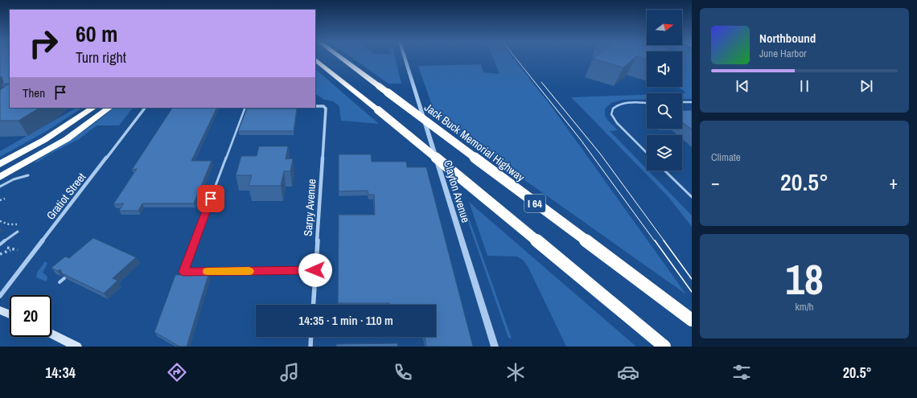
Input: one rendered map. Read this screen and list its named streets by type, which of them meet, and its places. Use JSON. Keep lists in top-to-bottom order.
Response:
{
  "streets": {
    "highway": ["Jack Buck Memorial Highway", "I 64"],
    "street": ["Clayton Avenue", "Gratiot Street", "Sarpy Avenue"]
  },
  "north": "right",
  "page": {
    "turn": ["60 m", "Turn right"],
    "song": ["Northbound", "June Harbor"],
    "then": "Then",
    "tile": [
      "Climate",
      ["18", "km/h"]
    ],
    "heat": ["−", "20.5°", "+"],
    "limit": "20",
    "trip": "14:35 · 1 min · 110 m",
    "tabs": ["14:34", "20.5°"]
  }
}
